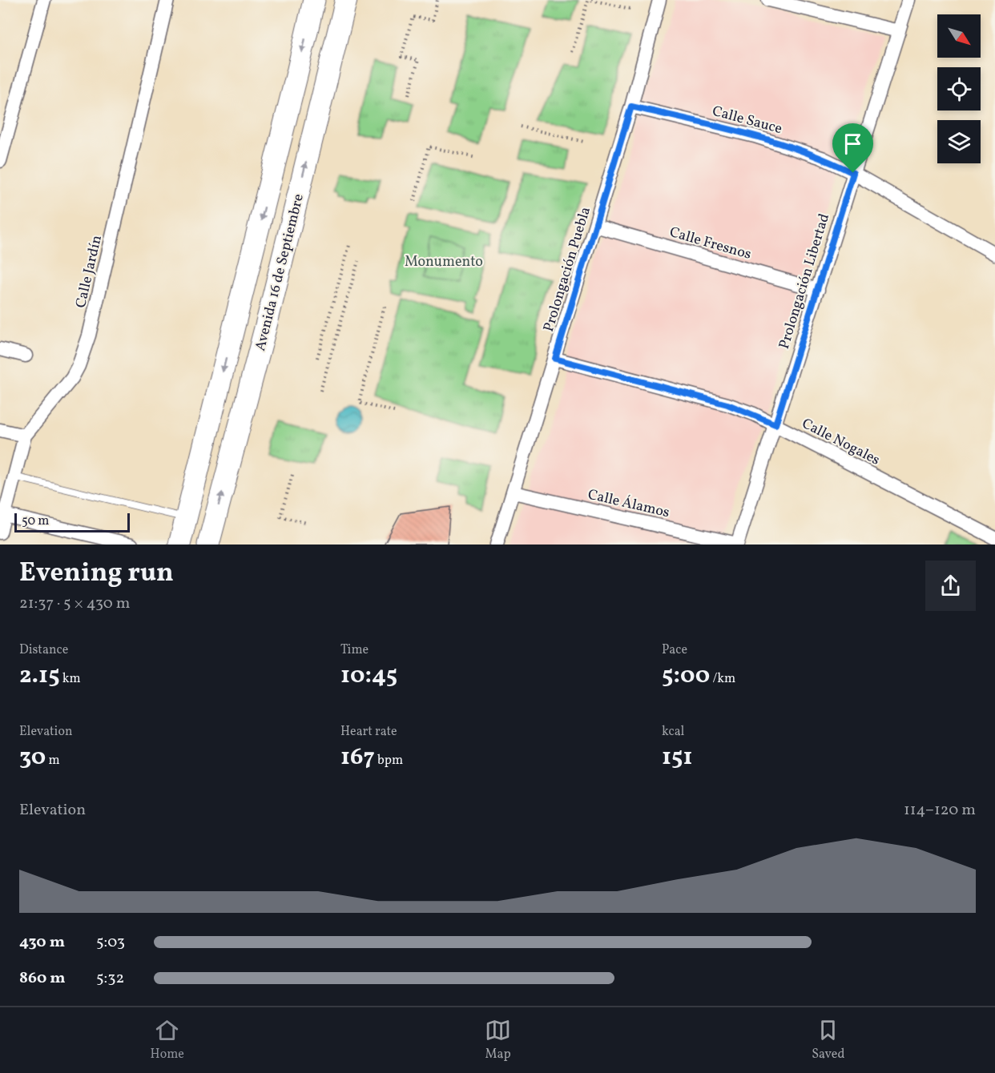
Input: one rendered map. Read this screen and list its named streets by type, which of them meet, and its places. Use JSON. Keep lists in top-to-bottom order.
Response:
{
  "streets": {
    "main road": ["Avenida 16 de Septiembre"],
    "street": [
      "Calle Sauce",
      "Calle Fresnos",
      "Prolongación Puebla",
      "Calle Jardín",
      "Prolongación Libertad",
      "Calle Nogales",
      "Calle Álamos"
    ]
  },
  "crossings": [
    ["Calle Sauce", "Prolongación Puebla"],
    ["Calle Sauce", "Prolongación Libertad"],
    ["Calle Fresnos", "Prolongación Puebla"],
    ["Calle Fresnos", "Prolongación Libertad"],
    ["Prolongación Puebla", "Calle Nogales"],
    ["Prolongación Puebla", "Calle Álamos"],
    ["Prolongación Libertad", "Calle Nogales"],
    ["Prolongación Libertad", "Calle Álamos"]
  ],
  "parks": ["Monumento"],
  "scale_bar": "50 m",
  "north": "bottom right",
  "page": {
    "scale": "50 m",
    "heading": ["Evening run", "21:37 · 5 × 430 m"],
    "stats": [
      ["Distance", "2.15 km"],
      ["Time", "10:45"],
      ["Pace", "5:00 /km"],
      ["Elevation", "30 m"],
      ["Heart rate", "167 bpm"],
      ["kcal", "151"]
    ],
    "chart": ["Elevation", "114–120 m"],
    "list": [
      {
        "name": "430 m",
        "note": "5:03"
      },
      {
        "name": "860 m",
        "note": "5:32"
      }
    ],
    "tabs": ["Home", "Map", "Saved"]
  }
}
